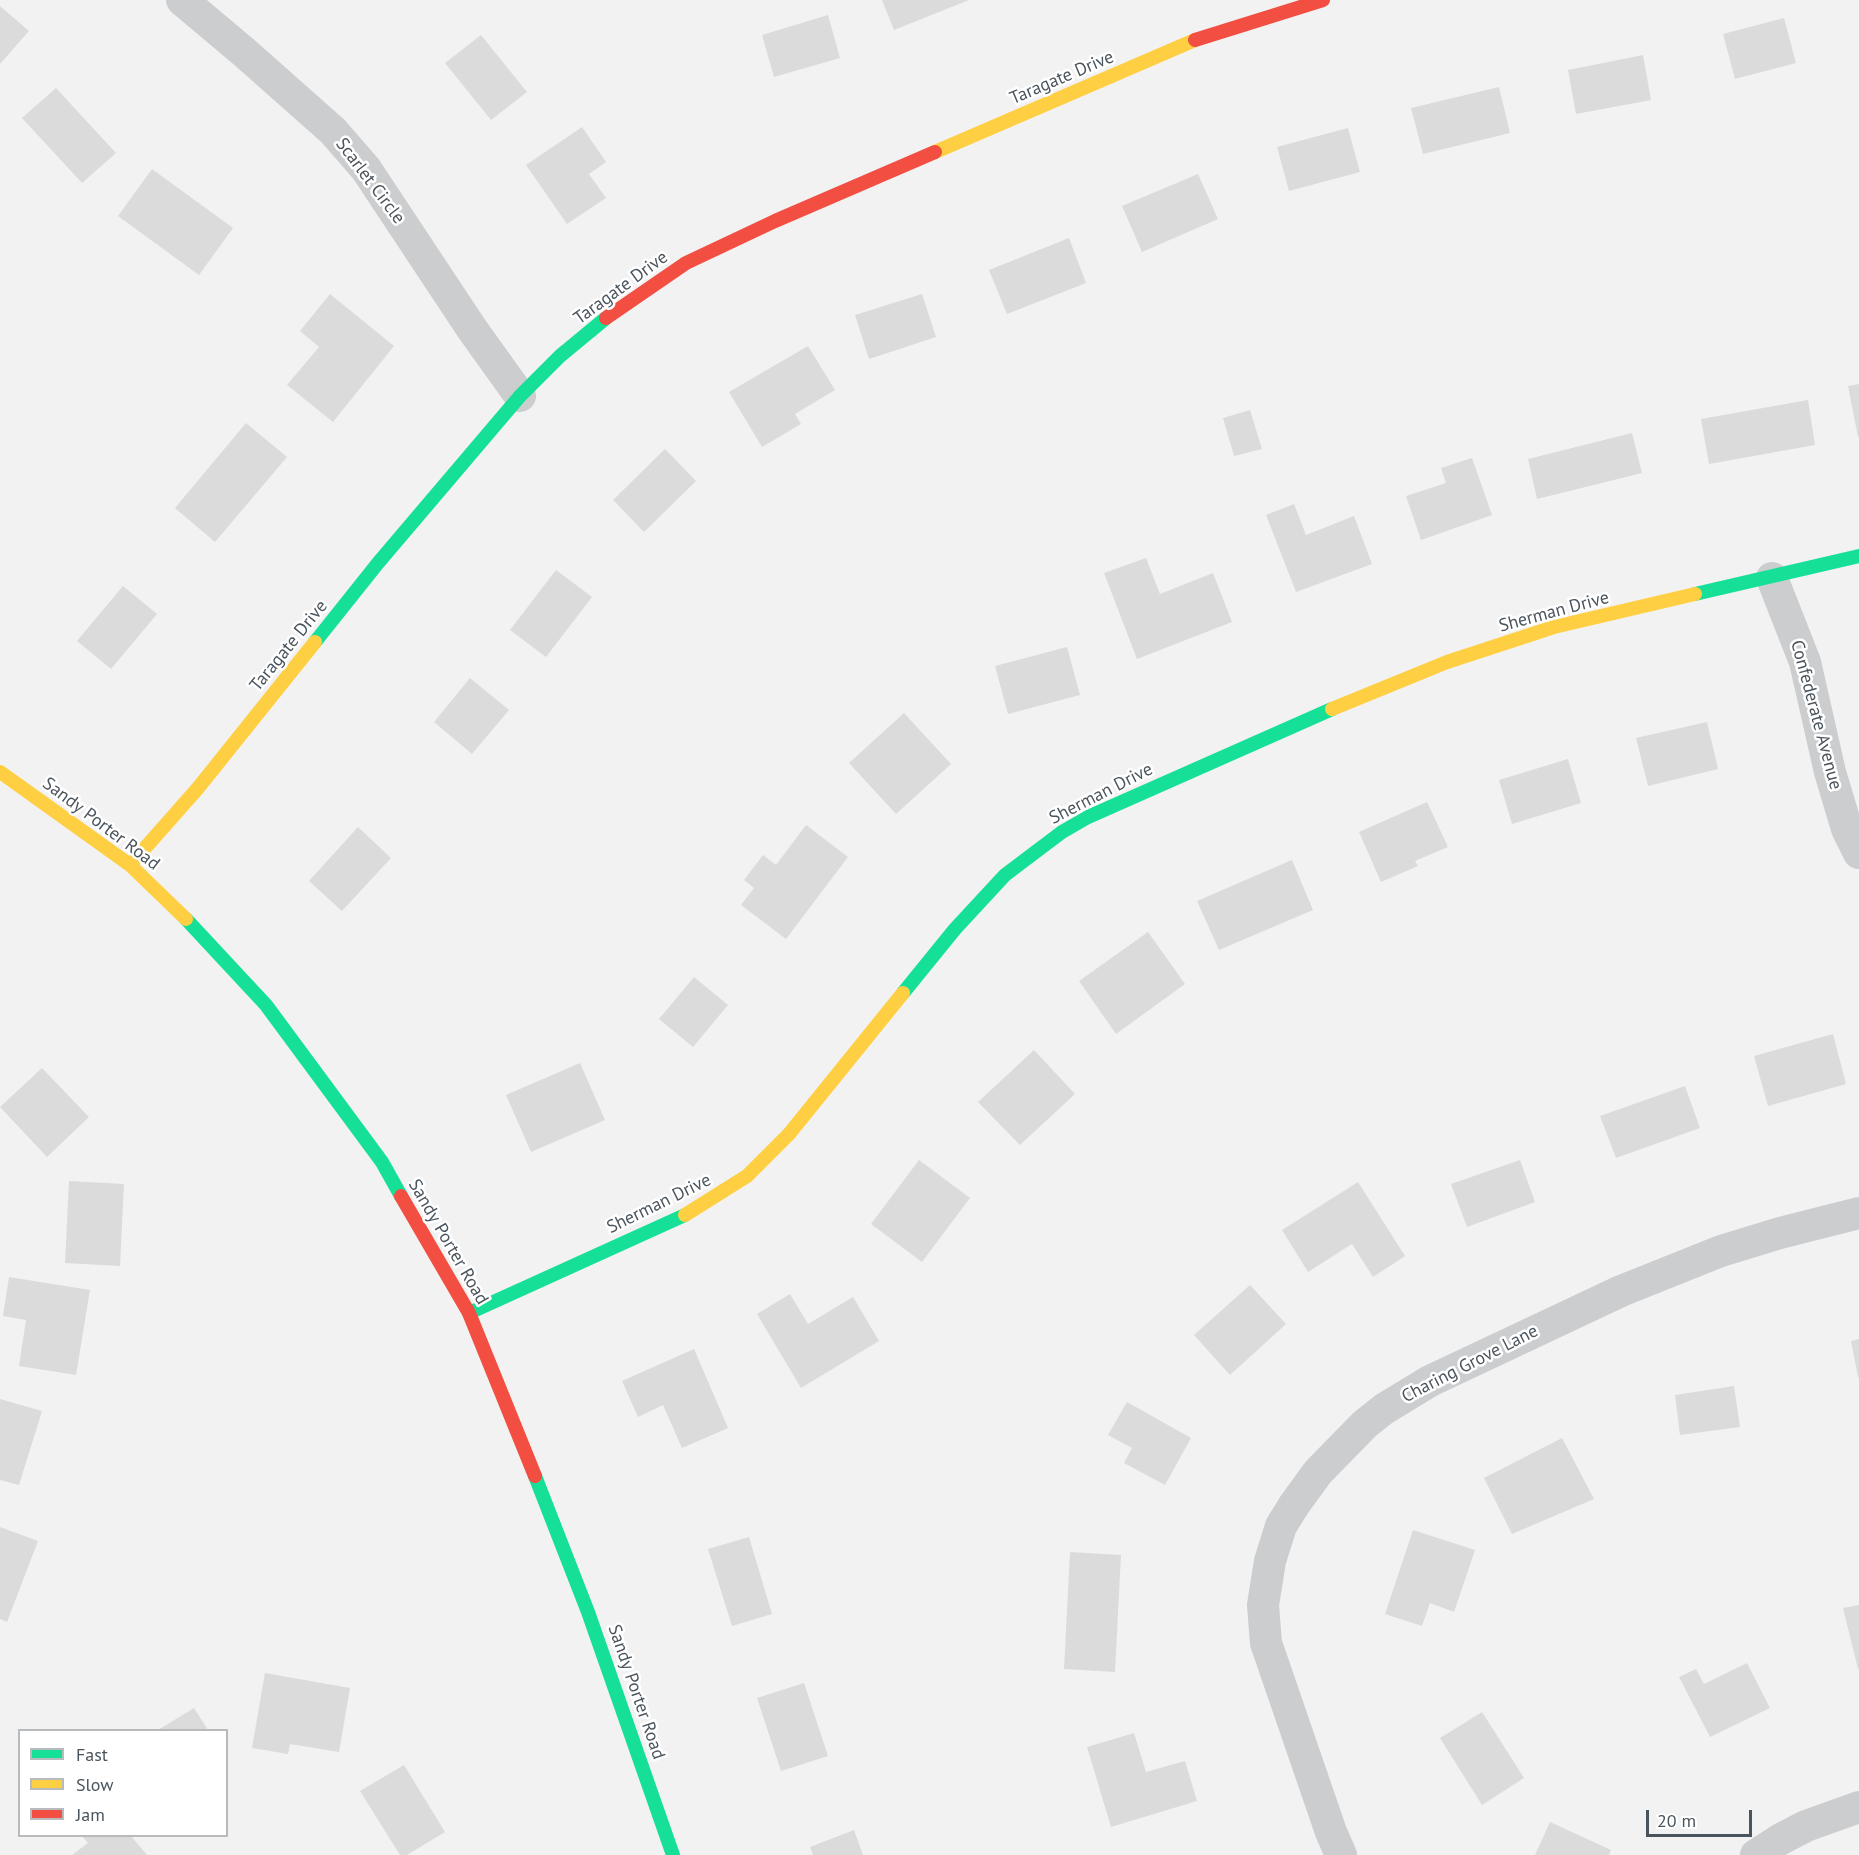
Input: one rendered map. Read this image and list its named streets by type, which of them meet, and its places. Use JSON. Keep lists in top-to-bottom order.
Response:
{
  "streets": {
    "street": [
      "Taragate Drive",
      "Scarlet Circle",
      "Sherman Drive",
      "Confederate Avenue",
      "Sandy Porter Road",
      "Charing Grove Lane"
    ]
  },
  "crossings": [
    ["Taragate Drive", "Scarlet Circle"],
    ["Taragate Drive", "Sandy Porter Road"],
    ["Sherman Drive", "Confederate Avenue"],
    ["Sherman Drive", "Sandy Porter Road"]
  ],
  "legend": ["Fast", "Slow", "Jam"],
  "scale_bar": "20 m"
}
